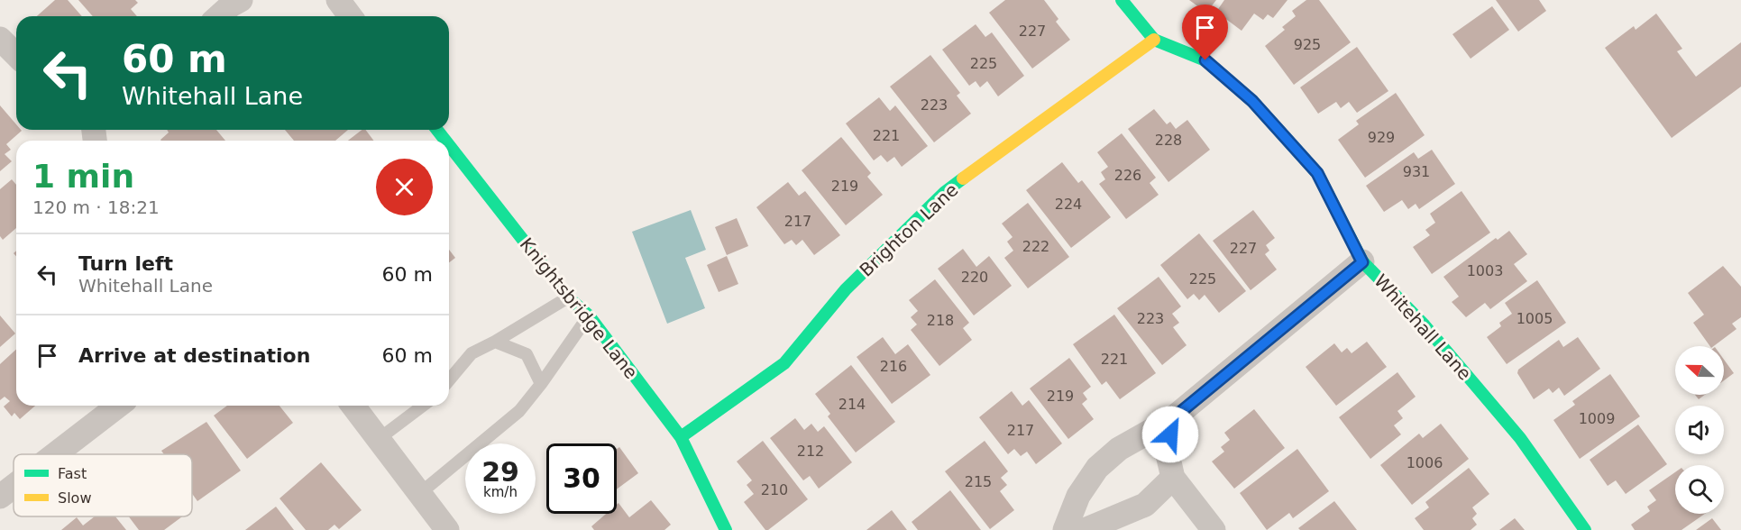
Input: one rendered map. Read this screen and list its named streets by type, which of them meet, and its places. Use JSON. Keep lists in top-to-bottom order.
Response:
{
  "streets": {
    "street": ["Brighton Lane", "Knightsbridge Lane", "Whitehall Lane"]
  },
  "crossings": [
    ["Brighton Lane", "Knightsbridge Lane"],
    ["Brighton Lane", "Whitehall Lane"]
  ],
  "house_numbers": [
    "227",
    "925",
    "225",
    "223",
    "221",
    "929",
    "228",
    "931",
    "226",
    "219",
    "224",
    "217",
    "222",
    "227",
    "1003",
    "220",
    "225",
    "223",
    "1005",
    "218",
    "221",
    "216",
    "219",
    "214",
    "1009",
    "217",
    "212",
    "1006",
    "215",
    "210"
  ],
  "legend": ["Fast", "Slow"],
  "north": "left",
  "page": {
    "turn": ["60 m", "Whitehall Lane"],
    "heading": ["1 min", "120 m · 18:21"],
    "list": [
      {
        "name": "Turn left",
        "note": "Whitehall Lane",
        "value": "60 m"
      },
      {
        "name": "Arrive at destination",
        "value": "60 m"
      }
    ],
    "speed": "29 km/h",
    "limit": "30"
  }
}
